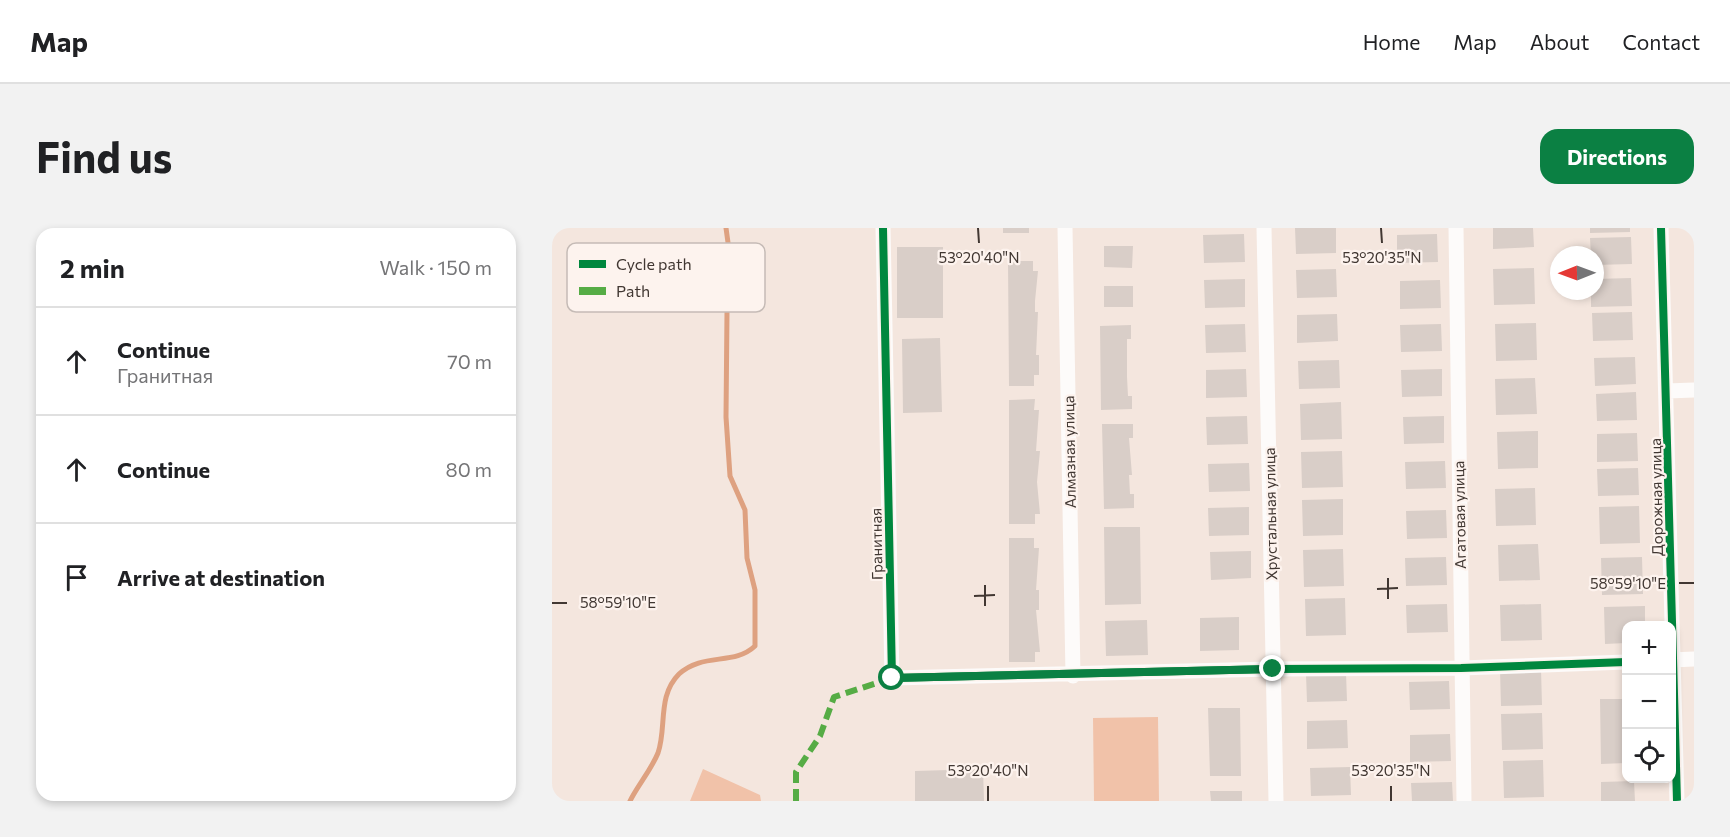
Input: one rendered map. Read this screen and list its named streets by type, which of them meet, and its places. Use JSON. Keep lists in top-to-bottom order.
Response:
{
  "streets": {
    "street": [
      "Алмазная улица",
      "Дорожная улица",
      "Хрустальная улица",
      "Агатовая улица",
      "Гранитная"
    ]
  },
  "crossings": [
    ["Алмазная улица", "Гранитная"]
  ],
  "legend": ["Cycle path", "Path"],
  "north": "left",
  "page": {
    "header": "Map",
    "nav": [
      "Home",
      "Map",
      "About",
      "Contact"
    ],
    "buttons": "Directions",
    "title": "Find us",
    "heading": ["2 min", "Walk · 150 m"],
    "list": [
      ["Continue", "Гранитная", "70 m"],
      ["Continue", "80 m"],
      "Arrive at destination"
    ],
    "map_buttons": ["+", "−"]
  },
  "coordinates": ["53°20'40\"N", "53°20'35\"N", "58°59'10\"E"]
}
